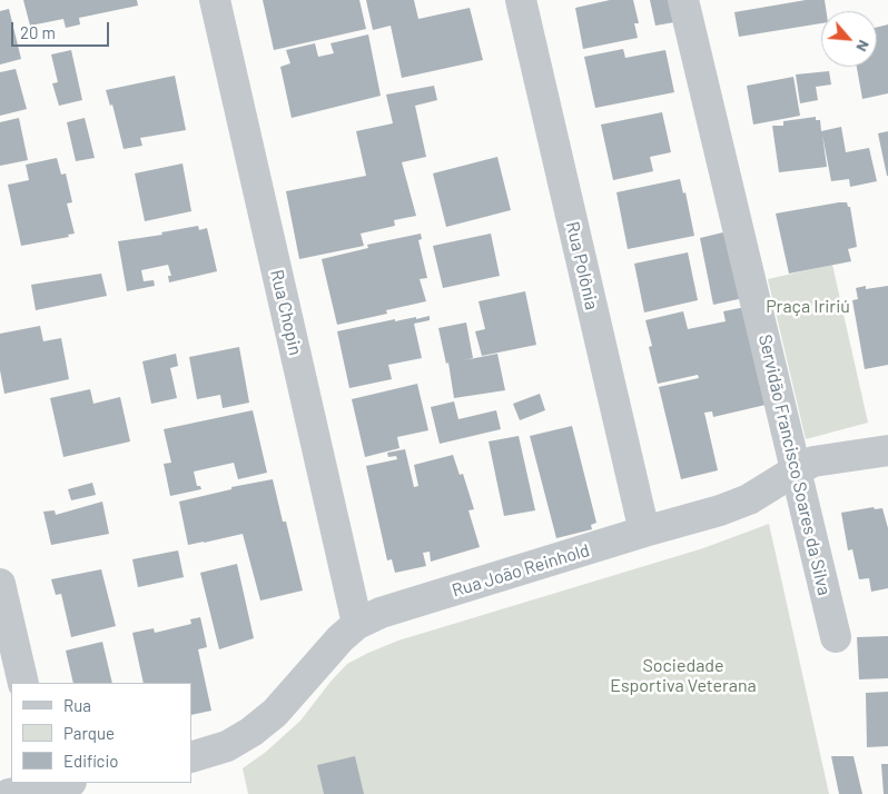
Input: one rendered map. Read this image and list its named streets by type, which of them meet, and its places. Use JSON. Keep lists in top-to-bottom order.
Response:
{
  "streets": {
    "street": [
      "Rua Polônia",
      "Rua Chopin",
      "Servidão Francisco Soares da Silva",
      "Rua João Reinhold"
    ]
  },
  "crossings": [
    ["Rua Polônia", "Rua João Reinhold"],
    ["Rua Chopin", "Rua João Reinhold"],
    ["Servidão Francisco Soares da Silva", "Rua João Reinhold"]
  ],
  "parks": ["Praça Iririú", "Sociedade Esportiva Veterana"],
  "legend": ["Rua", "Parque", "Edifício"],
  "scale_bar": "20 m",
  "north": "bottom right"
}
